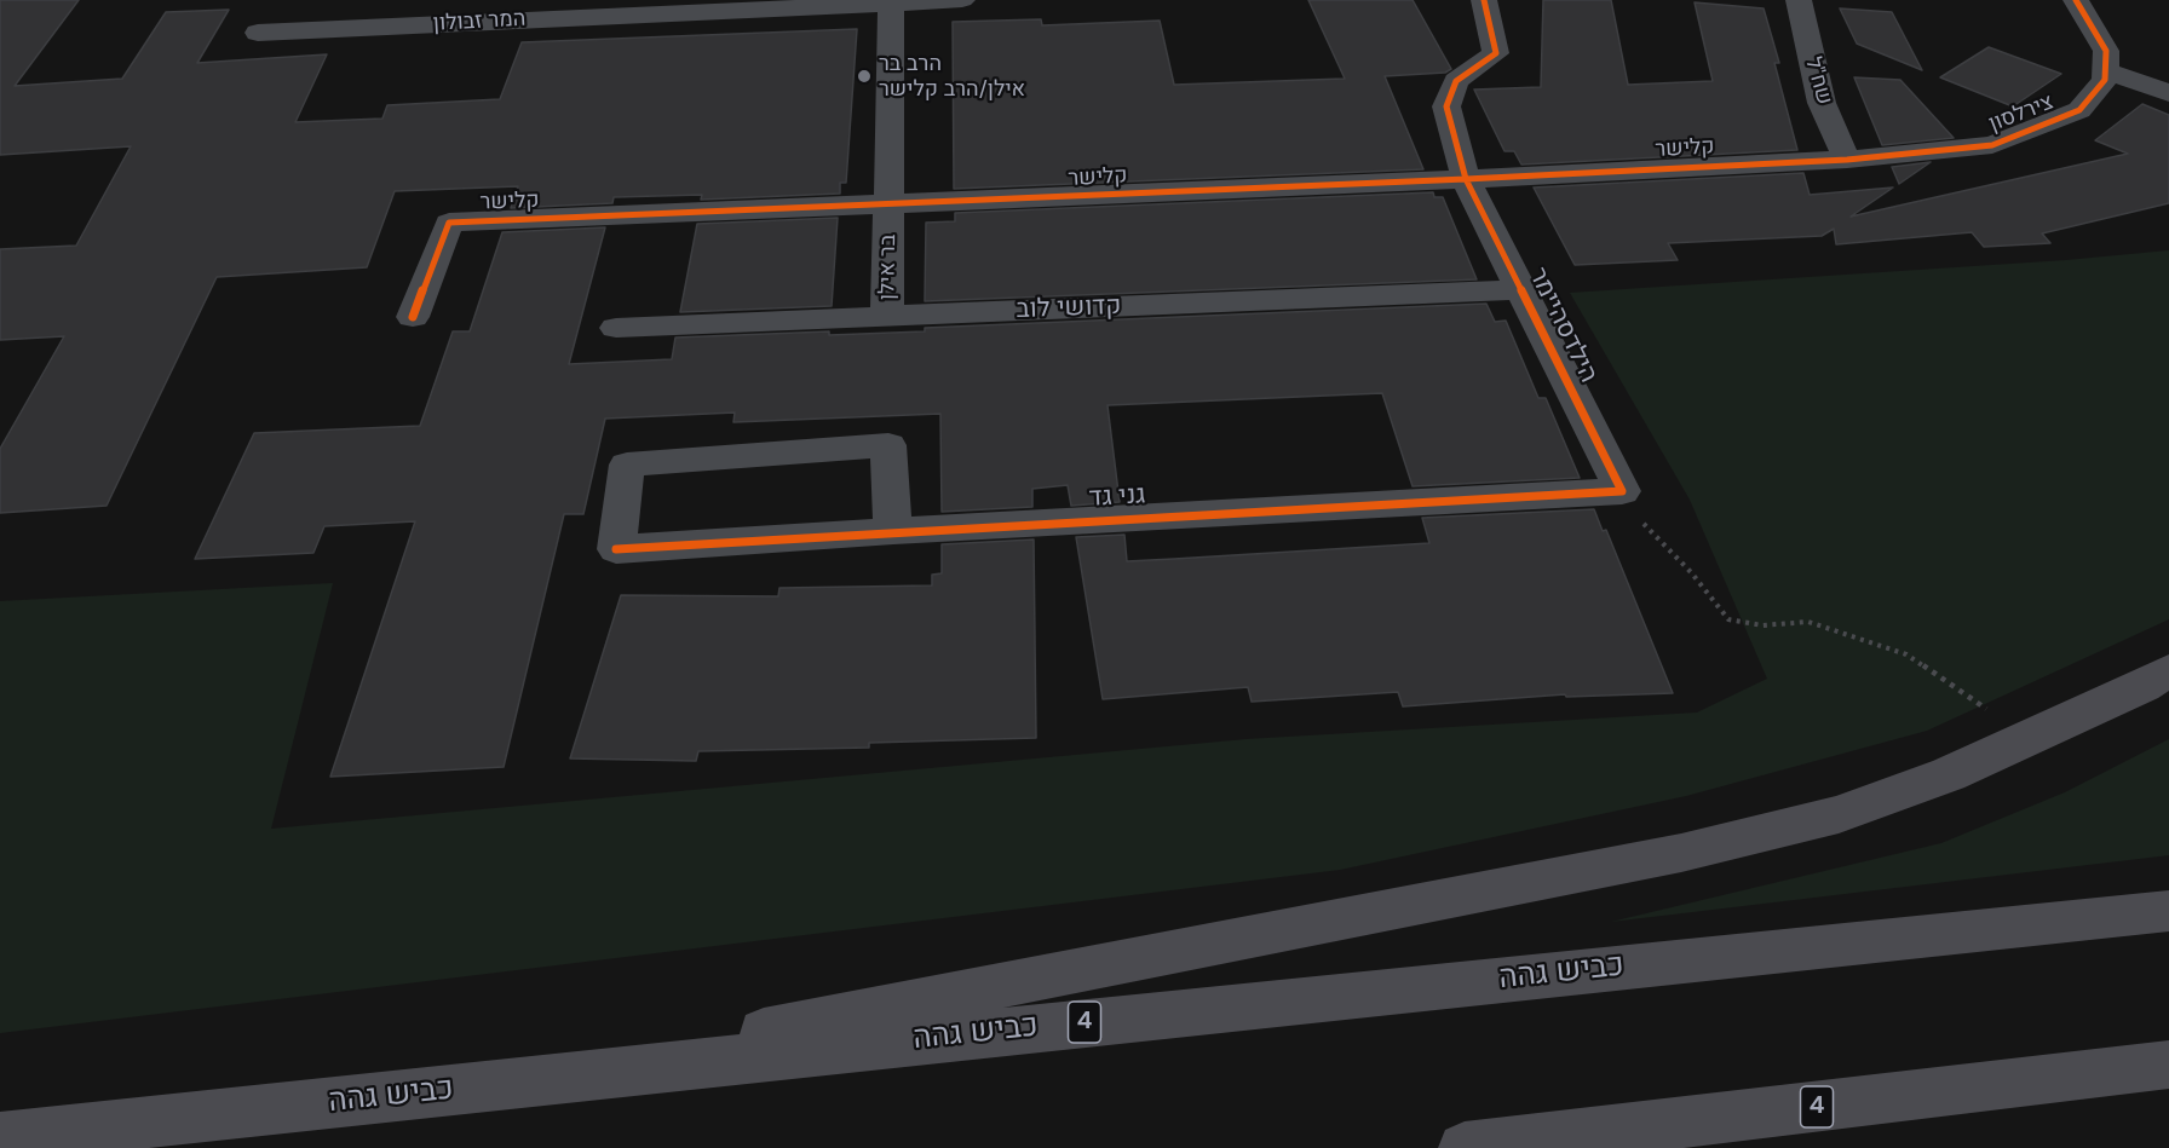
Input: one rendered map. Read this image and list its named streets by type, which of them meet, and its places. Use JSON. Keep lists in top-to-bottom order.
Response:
{
  "streets": {
    "highway": ["כביש גהה", "4"],
    "street": [
      "המר זבולון",
      "שח\"ל",
      "צירלסון",
      "קלישר",
      "בר אילן",
      "קדושי לוב",
      "הילדסהיימר",
      "גני גד"
    ]
  },
  "crossings": [
    ["המר זבולון", "בר אילן"],
    ["שח\"ל", "צירלסון"],
    ["שח\"ל", "קלישר"],
    ["צירלסון", "קלישר"],
    ["קלישר", "בר אילן"],
    ["קלישר", "הילדסהיימר"],
    ["בר אילן", "קדושי לוב"],
    ["קדושי לוב", "הילדסהיימר"],
    ["הילדסהיימר", "גני גד"]
  ],
  "places": ["הרב בר אילן/הרב קלישר"]
}
